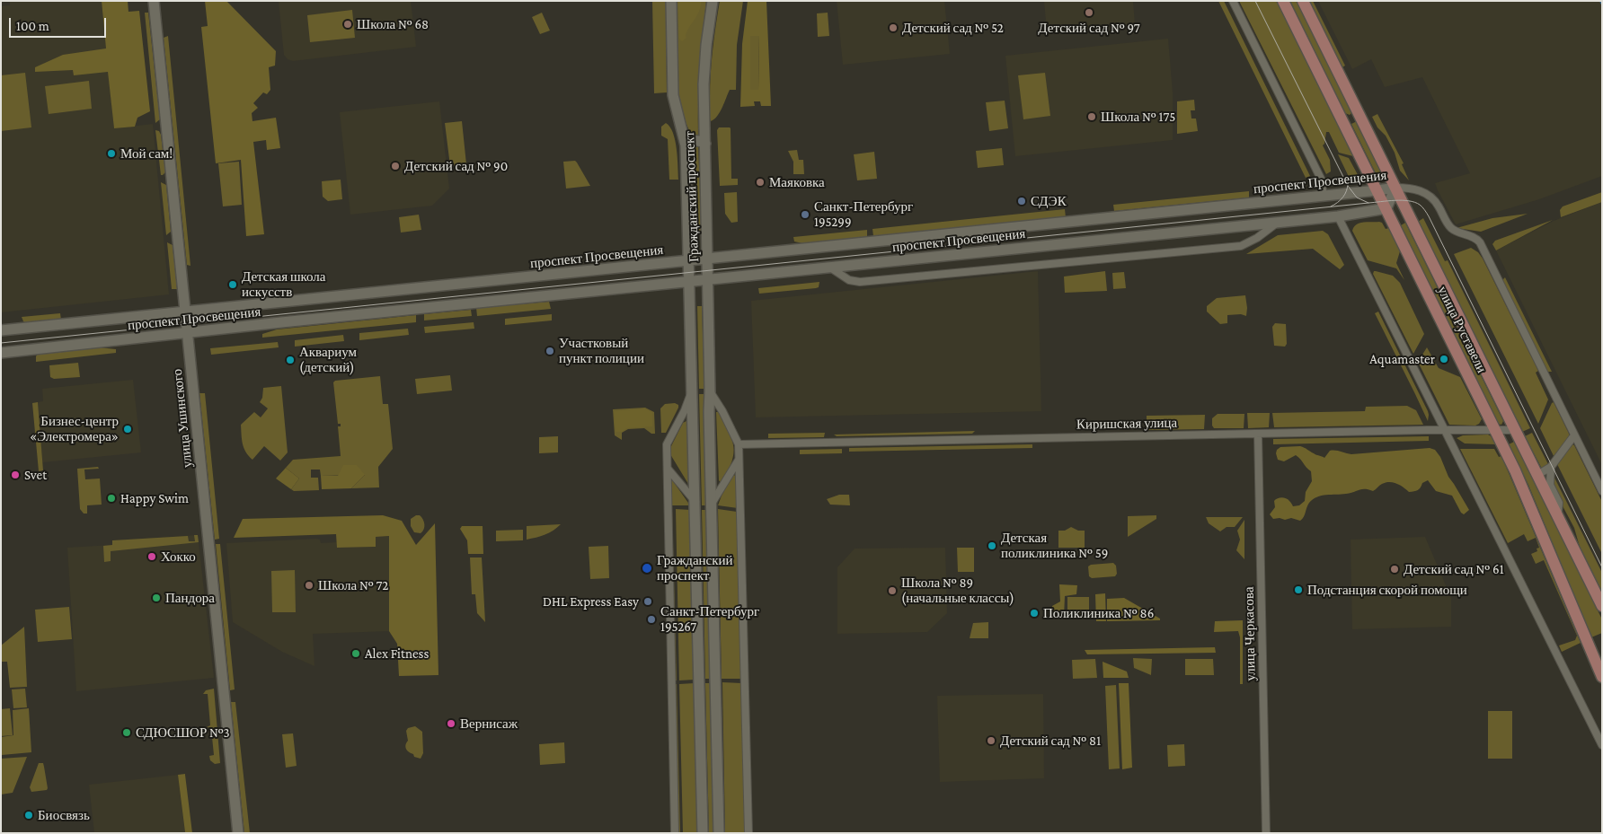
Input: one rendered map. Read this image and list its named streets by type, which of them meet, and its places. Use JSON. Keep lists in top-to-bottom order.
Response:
{
  "streets": {
    "main road": [
      "проспект Просвещения",
      "Гражданский проспект",
      "улица Руставели",
      "улица Ушинского"
    ],
    "street": ["Киришская улица", "улица Черкасова"]
  },
  "crossings": [
    ["проспект Просвещения", "Гражданский проспект"],
    ["проспект Просвещения", "улица Руставели"],
    ["проспект Просвещения", "улица Ушинского"],
    ["улица Руставели", "Киришская улица"],
    ["Киришская улица", "улица Черкасова"]
  ],
  "places": [
    "Детский сад № 97",
    "Школа № 68",
    "Детский сад № 52",
    "Школа № 175",
    "Мой сам!",
    "Детский сад № 90",
    "Маяковка",
    "СДЭК",
    "Санкт-Петербург 195299",
    "Детская школа искусств",
    "Участковый пункт полиции",
    "Aquamaster",
    "Аквариум (детский)",
    "Бизнес-центр «Электромера»",
    "Svet",
    "Happy Swim",
    "Детская поликлиника № 59",
    "Хокко",
    "Гражданский проспект",
    "Детский сад № 61",
    "Школа № 72",
    "Подстанция скорой помощи",
    "Школа № 89 (начальные классы)",
    "Пандора",
    "DHL Express Easy",
    "Поликлиника № 86",
    "Санкт-Петербург 195267",
    "Alex Fitness",
    "Вернисаж",
    "СДЮСШОР №3",
    "Детский сад № 81",
    "Биосвязь"
  ],
  "scale_bar": "100 m"
}
